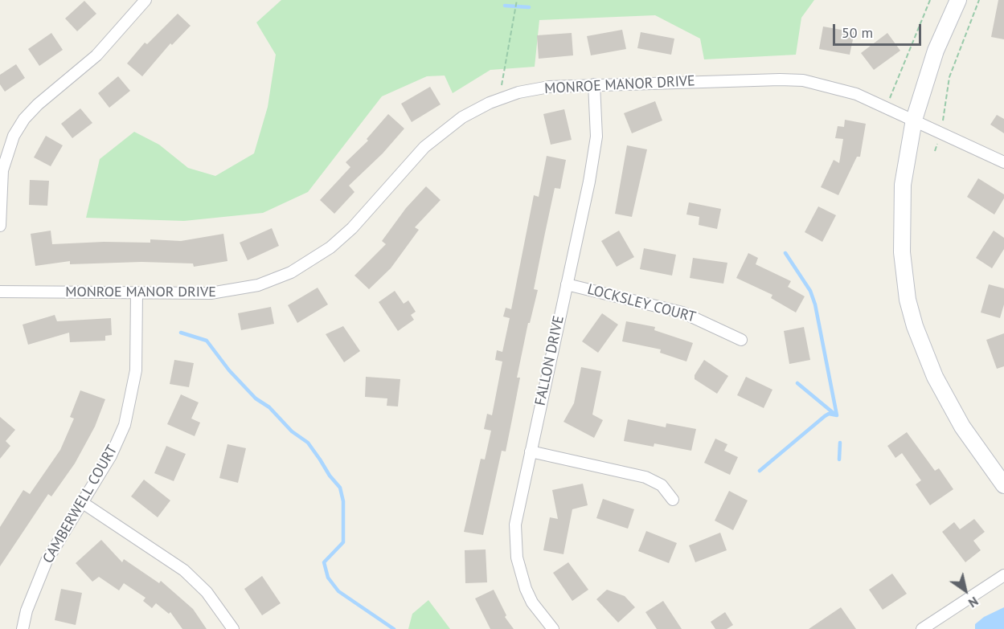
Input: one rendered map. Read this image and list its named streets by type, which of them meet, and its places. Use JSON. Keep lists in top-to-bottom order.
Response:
{
  "streets": {
    "street": [
      "MONROE MANOR DRIVE",
      "LOCKSLEY COURT",
      "FALLON DRIVE",
      "CAMBERWELL COURT"
    ]
  },
  "crossings": [
    ["MONROE MANOR DRIVE", "FALLON DRIVE"],
    ["MONROE MANOR DRIVE", "CAMBERWELL COURT"],
    ["LOCKSLEY COURT", "FALLON DRIVE"]
  ],
  "scale_bar": "50 m",
  "north": "bottom right"
}
